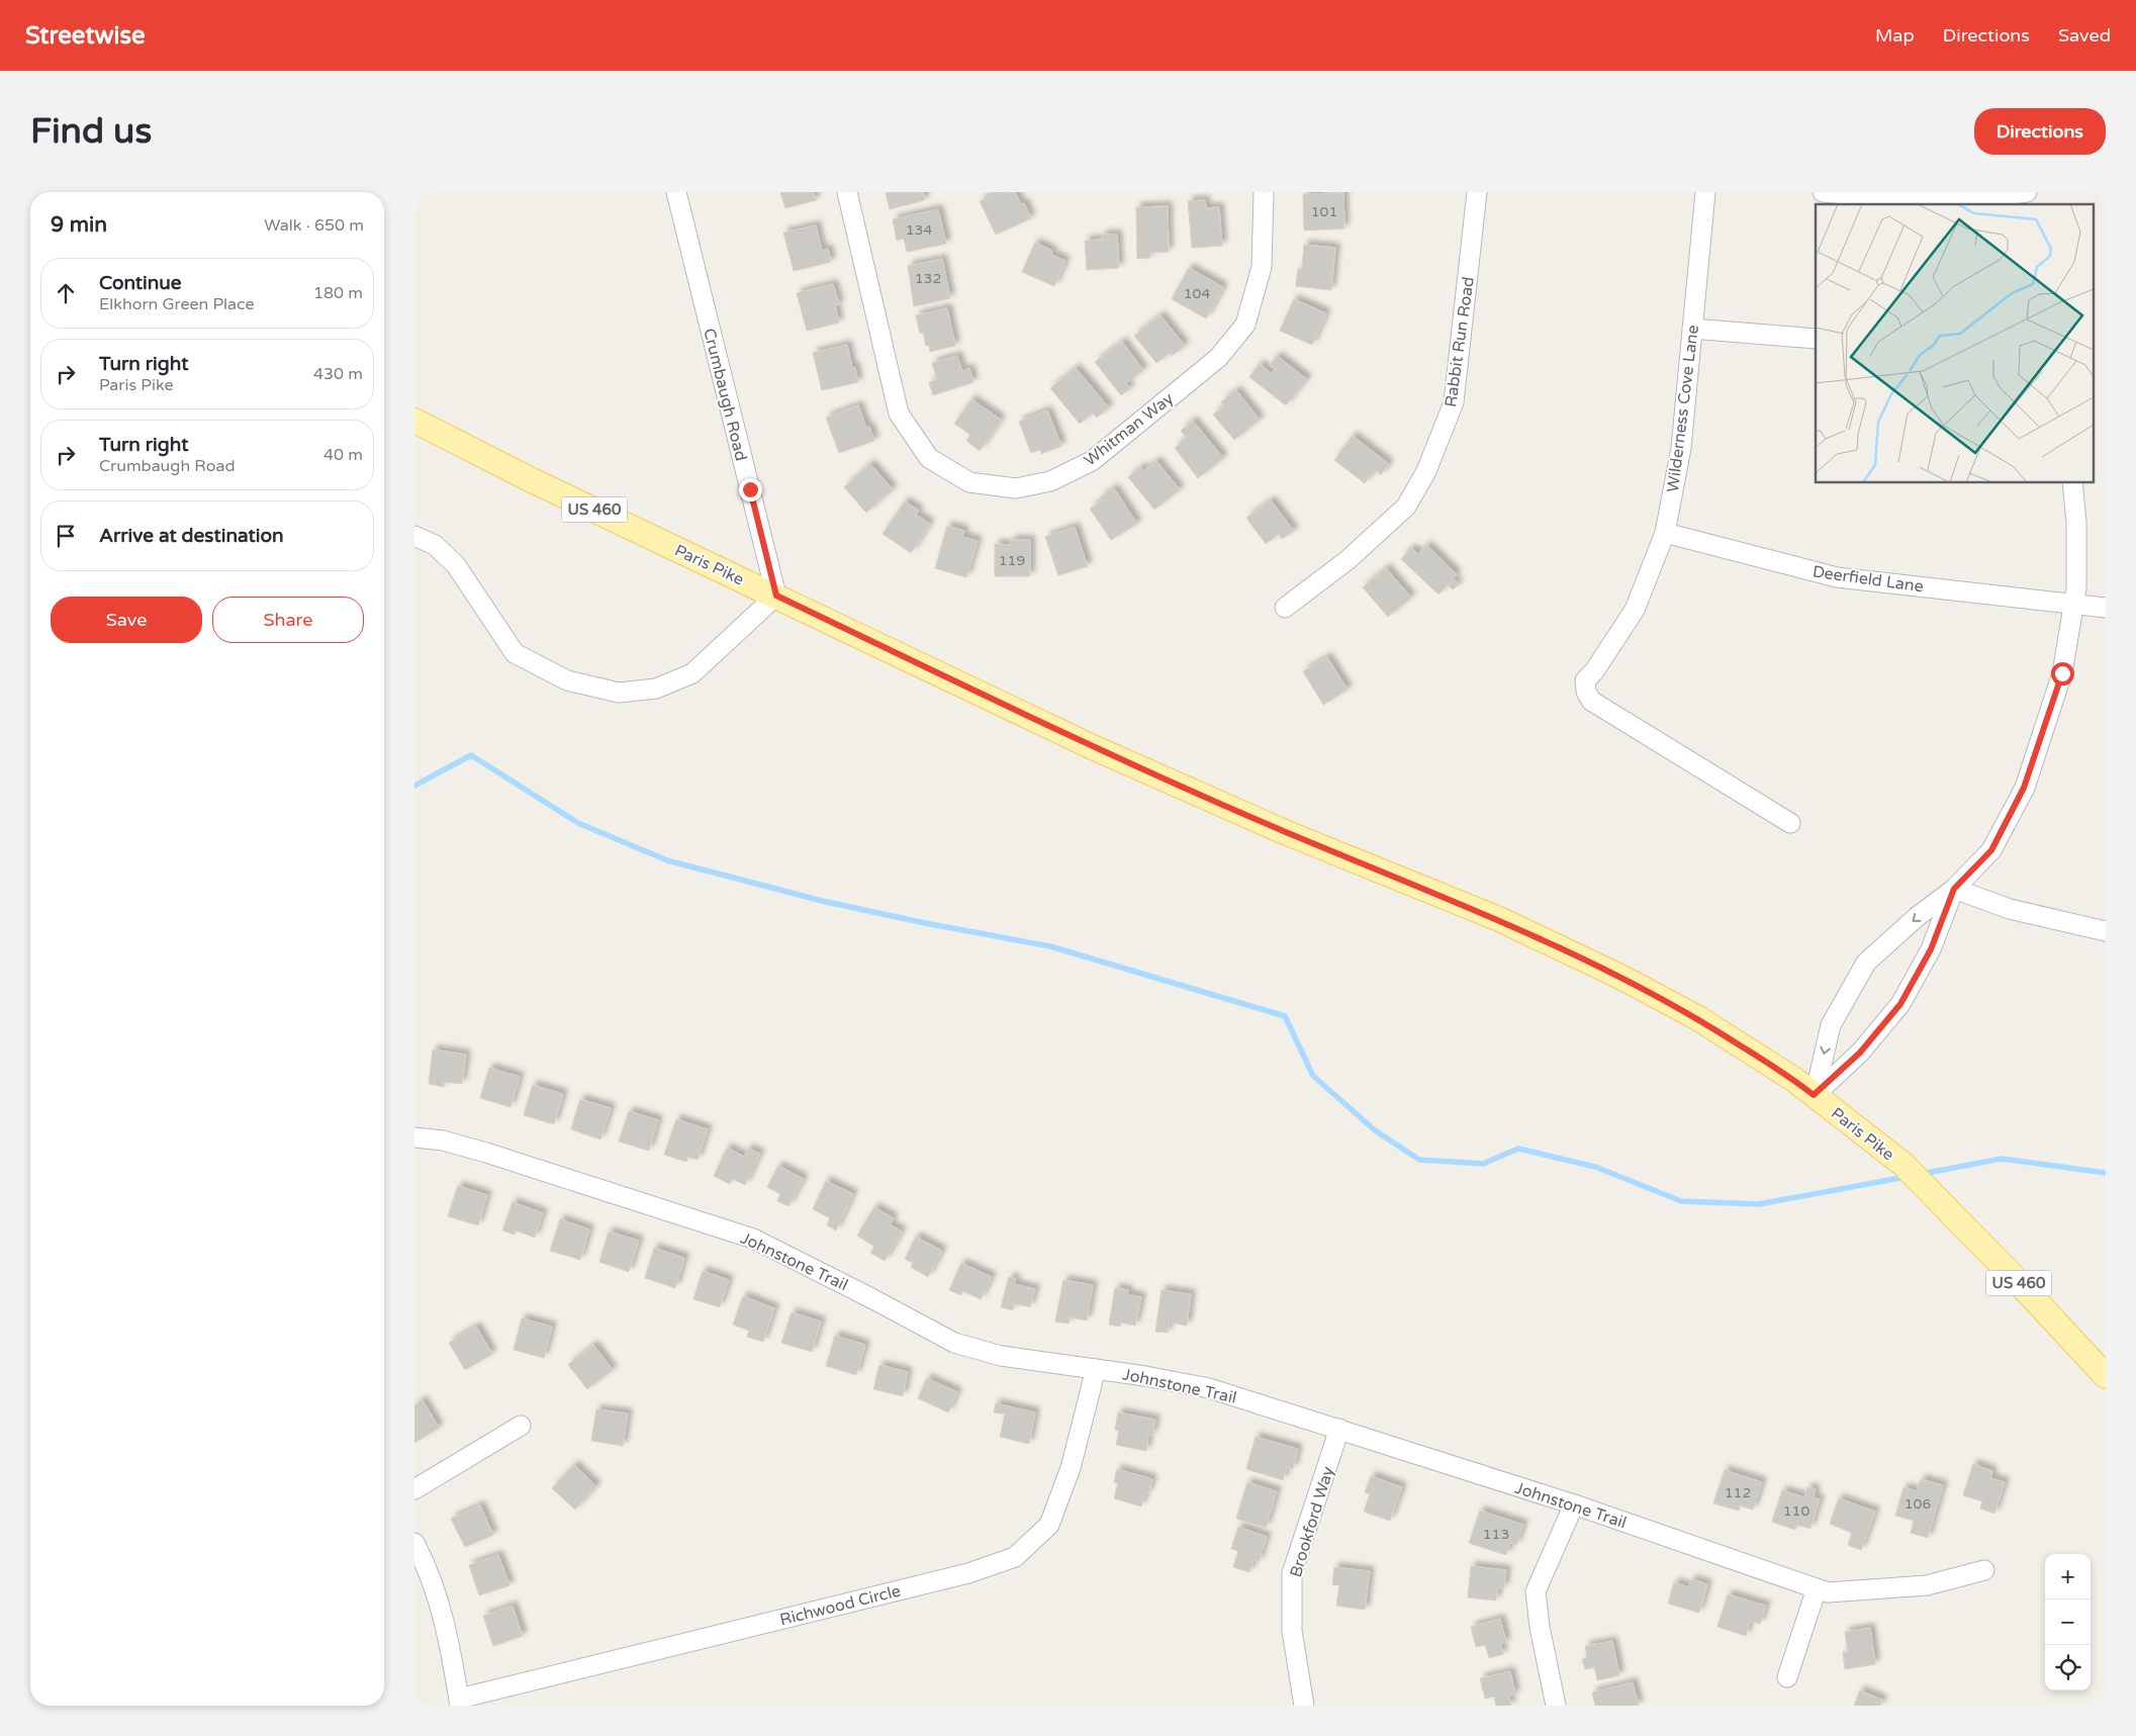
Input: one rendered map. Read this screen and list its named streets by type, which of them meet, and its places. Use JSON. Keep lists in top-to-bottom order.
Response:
{
  "streets": {
    "main road": ["US 460", "Paris Pike"],
    "street": [
      "Rabbit Run Road",
      "Crumbaugh Road",
      "Wilderness Cove Lane",
      "Whitman Way",
      "Deerfield Lane",
      "Johnstone Trail",
      "Brookford Way",
      "Richwood Circle"
    ]
  },
  "crossings": [
    ["Crumbaugh Road", "Paris Pike"],
    ["Wilderness Cove Lane", "Deerfield Lane"],
    ["Johnstone Trail", "Brookford Way"],
    ["Johnstone Trail", "Richwood Circle"]
  ],
  "house_numbers": [
    "101",
    "134",
    "132",
    "104",
    "119",
    "112",
    "106",
    "110",
    "113"
  ],
  "page": {
    "header": "Streetwise",
    "nav": ["Map", "Directions", "Saved"],
    "buttons": [
      "Directions",
      ["Save", "Share"]
    ],
    "title": "Find us",
    "heading": ["9 min", "Walk · 650 m"],
    "list": [
      ["Continue", "Elkhorn Green Place", "180 m"],
      ["Turn right", "Paris Pike", "430 m"],
      ["Turn right", "Crumbaugh Road", "40 m"],
      "Arrive at destination"
    ],
    "map_buttons": ["+", "−"]
  }
}
